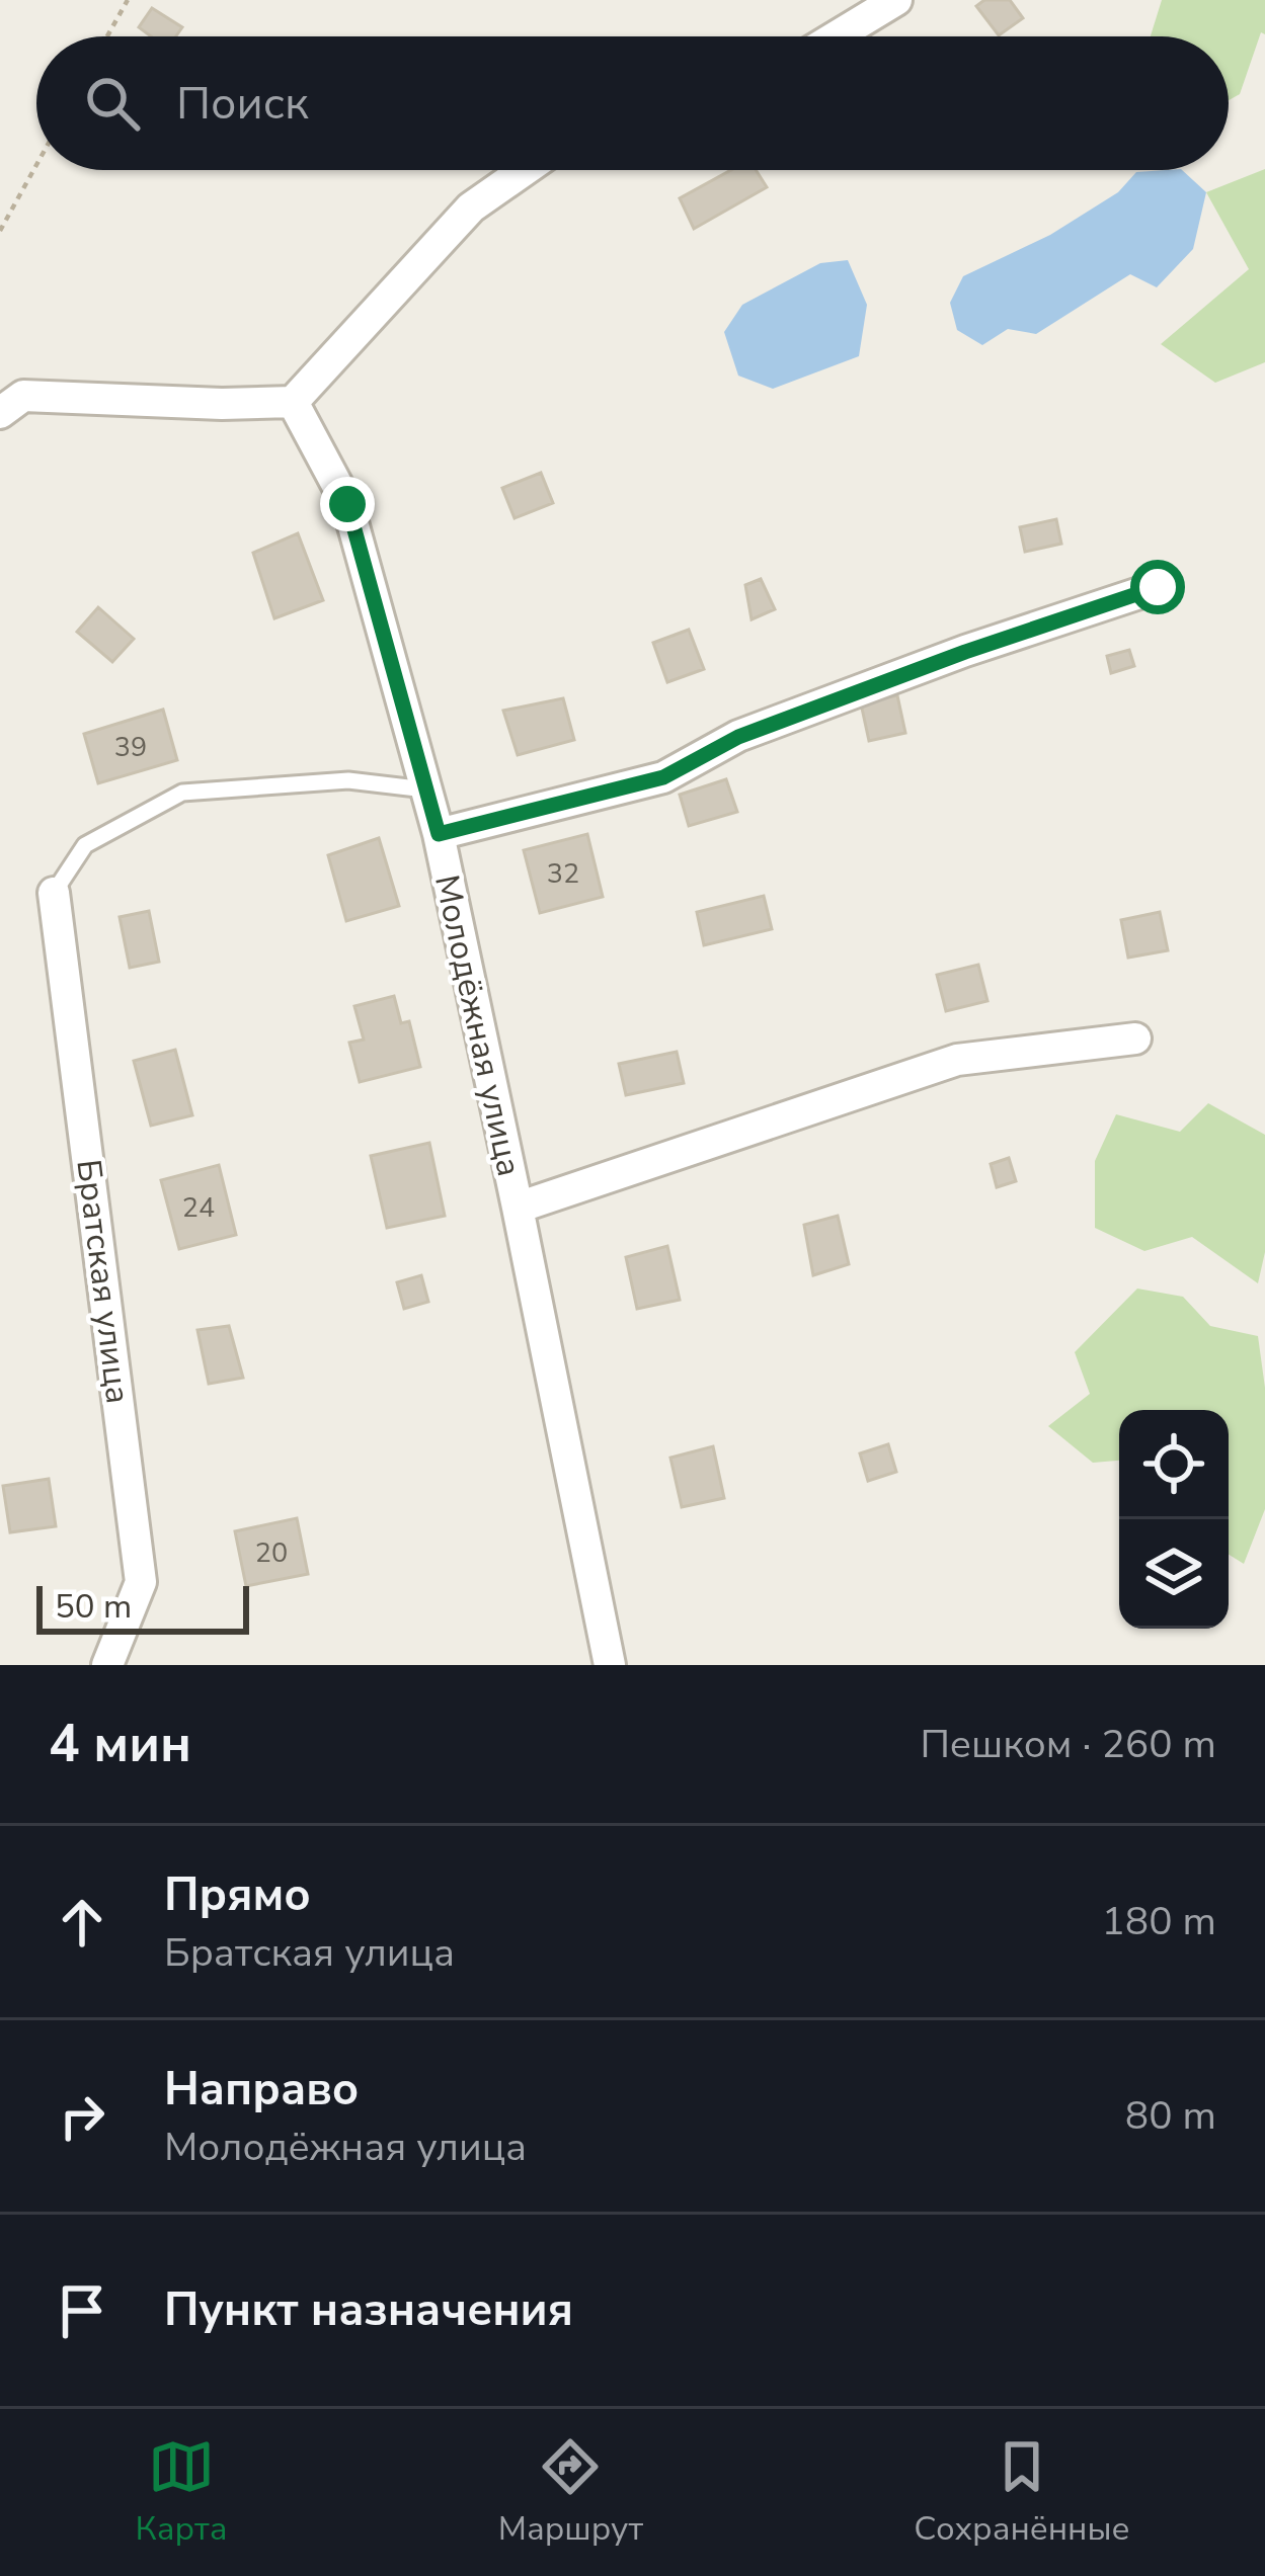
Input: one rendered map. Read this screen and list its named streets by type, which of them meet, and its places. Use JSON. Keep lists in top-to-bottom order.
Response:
{
  "streets": {
    "street": ["Молодёжная улица", "Братская улица"]
  },
  "house_numbers": [
    "39",
    "32",
    "24",
    "20"
  ],
  "scale_bar": "50 m",
  "page": {
    "search": "Поиск",
    "scale": "50 m",
    "heading": ["4 мин", "Пешком · 260 m"],
    "list": [
      ["Прямо", "Братская улица", "180 m"],
      ["Направо", "Молодёжная улица", "80 m"],
      "Пункт назначения"
    ],
    "nav": ["Карта", "Маршрут", "Сохранённые"]
  }
}
